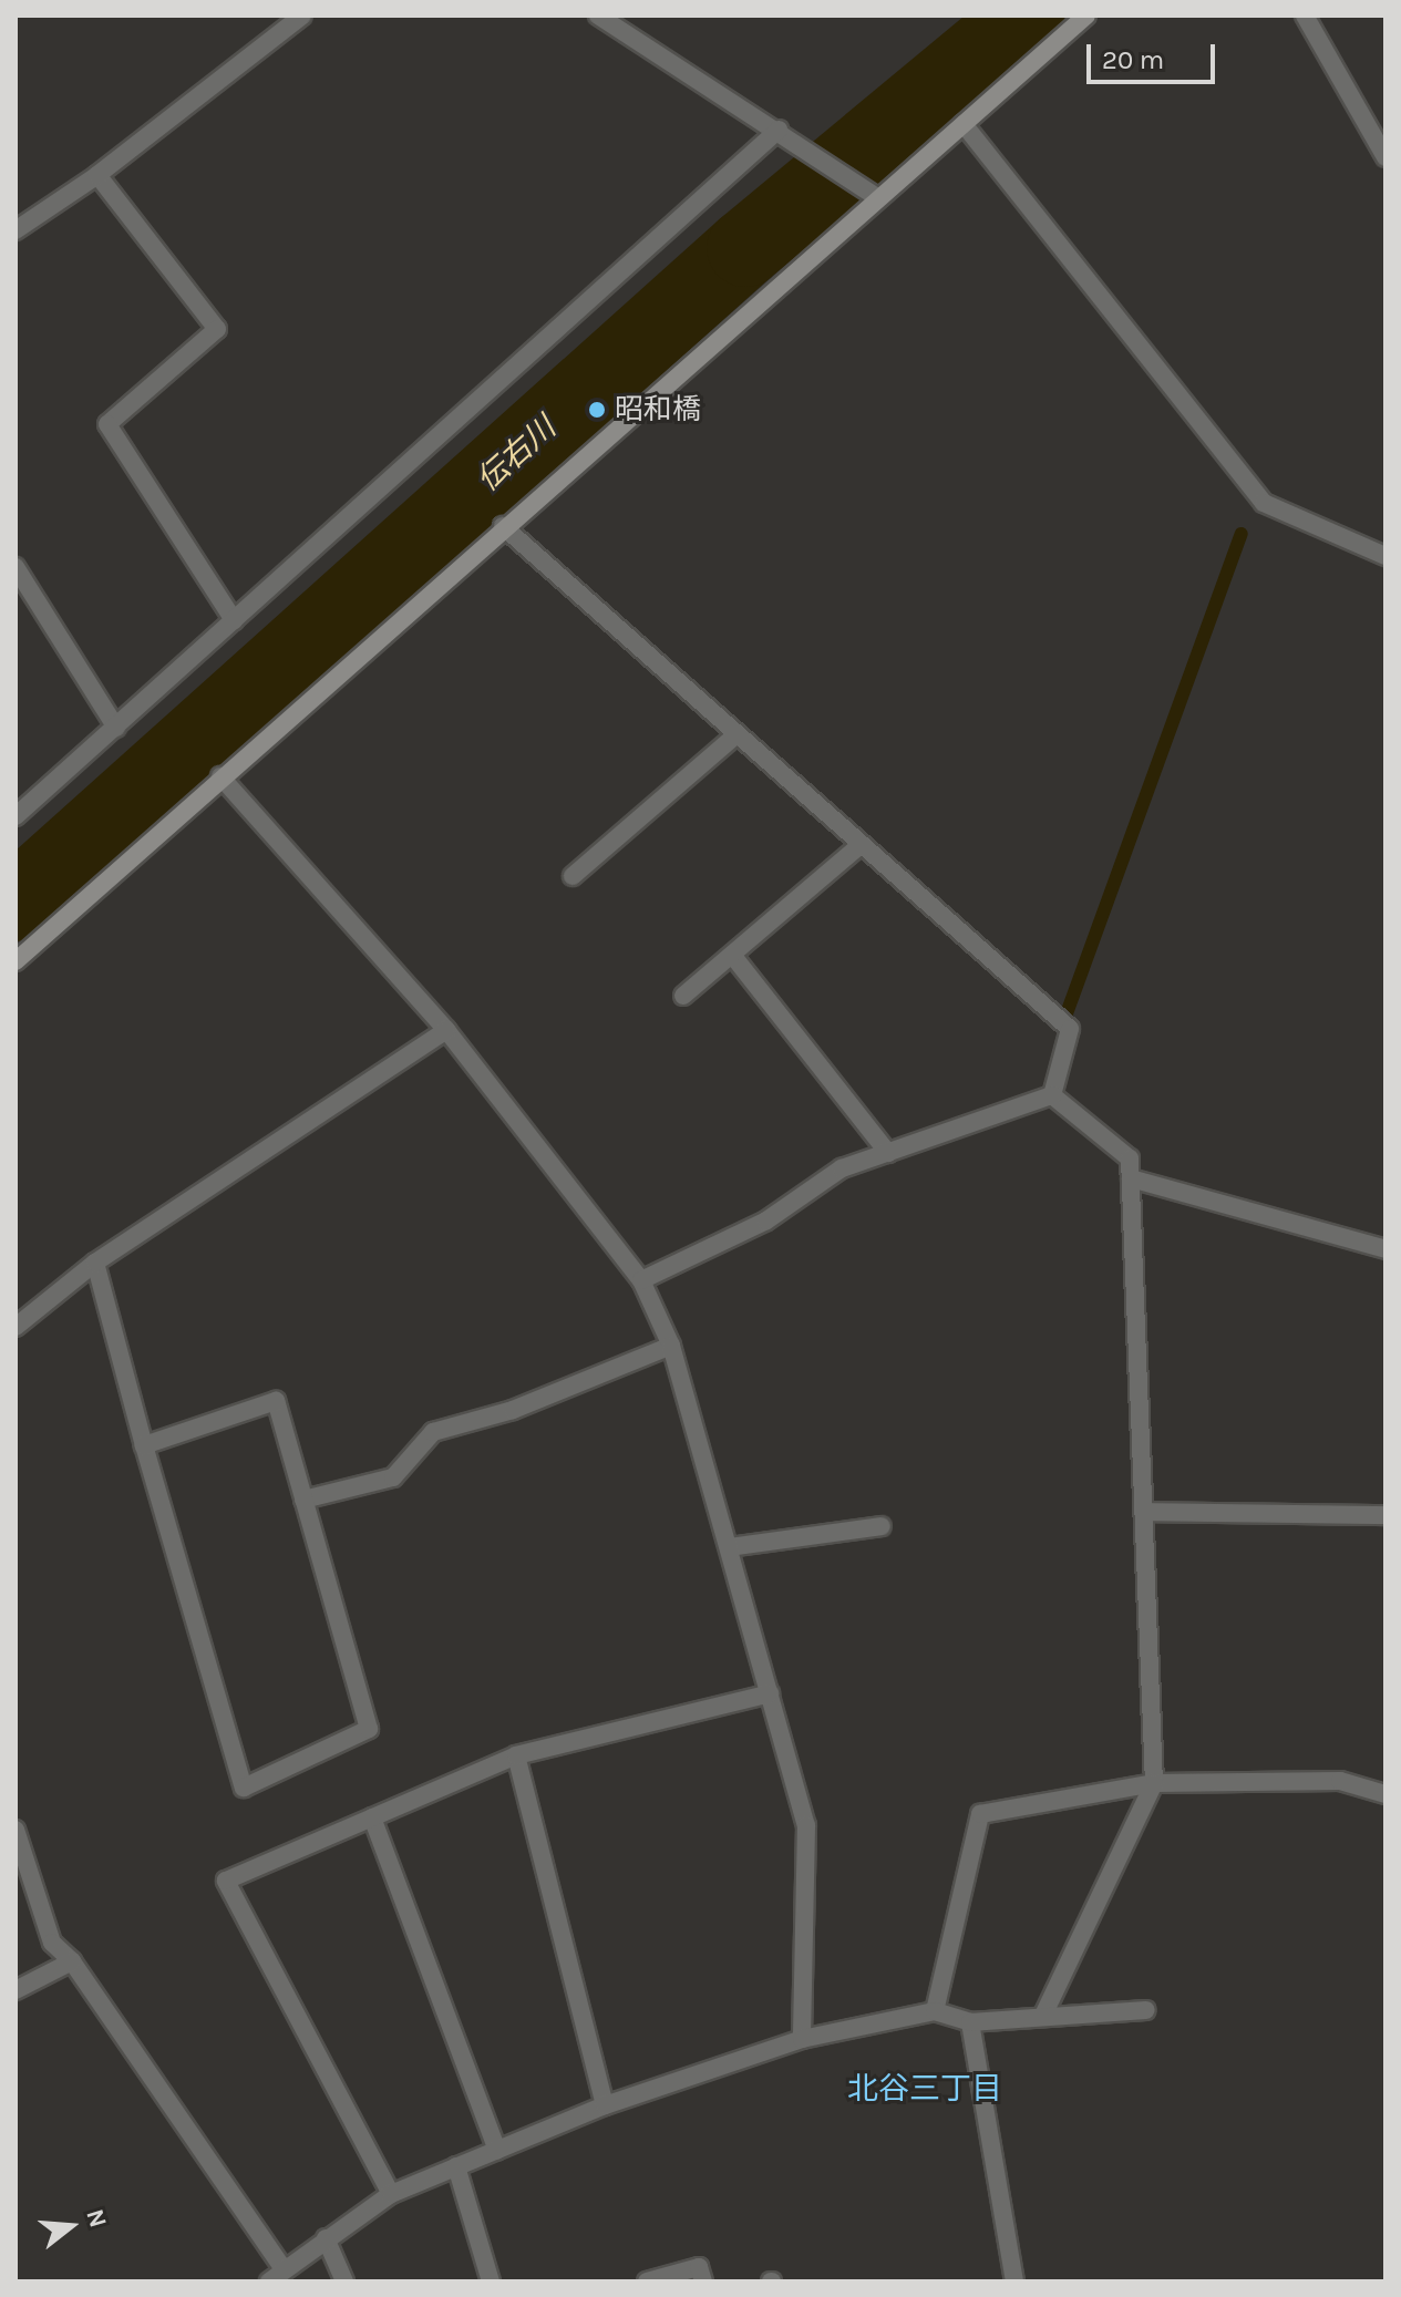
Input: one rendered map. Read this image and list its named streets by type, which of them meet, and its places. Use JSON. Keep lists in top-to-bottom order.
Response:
{
  "districts": ["北谷三丁目"],
  "water": ["伝右川"],
  "places": ["昭和橋"],
  "scale_bar": "20 m",
  "north": "right"
}
